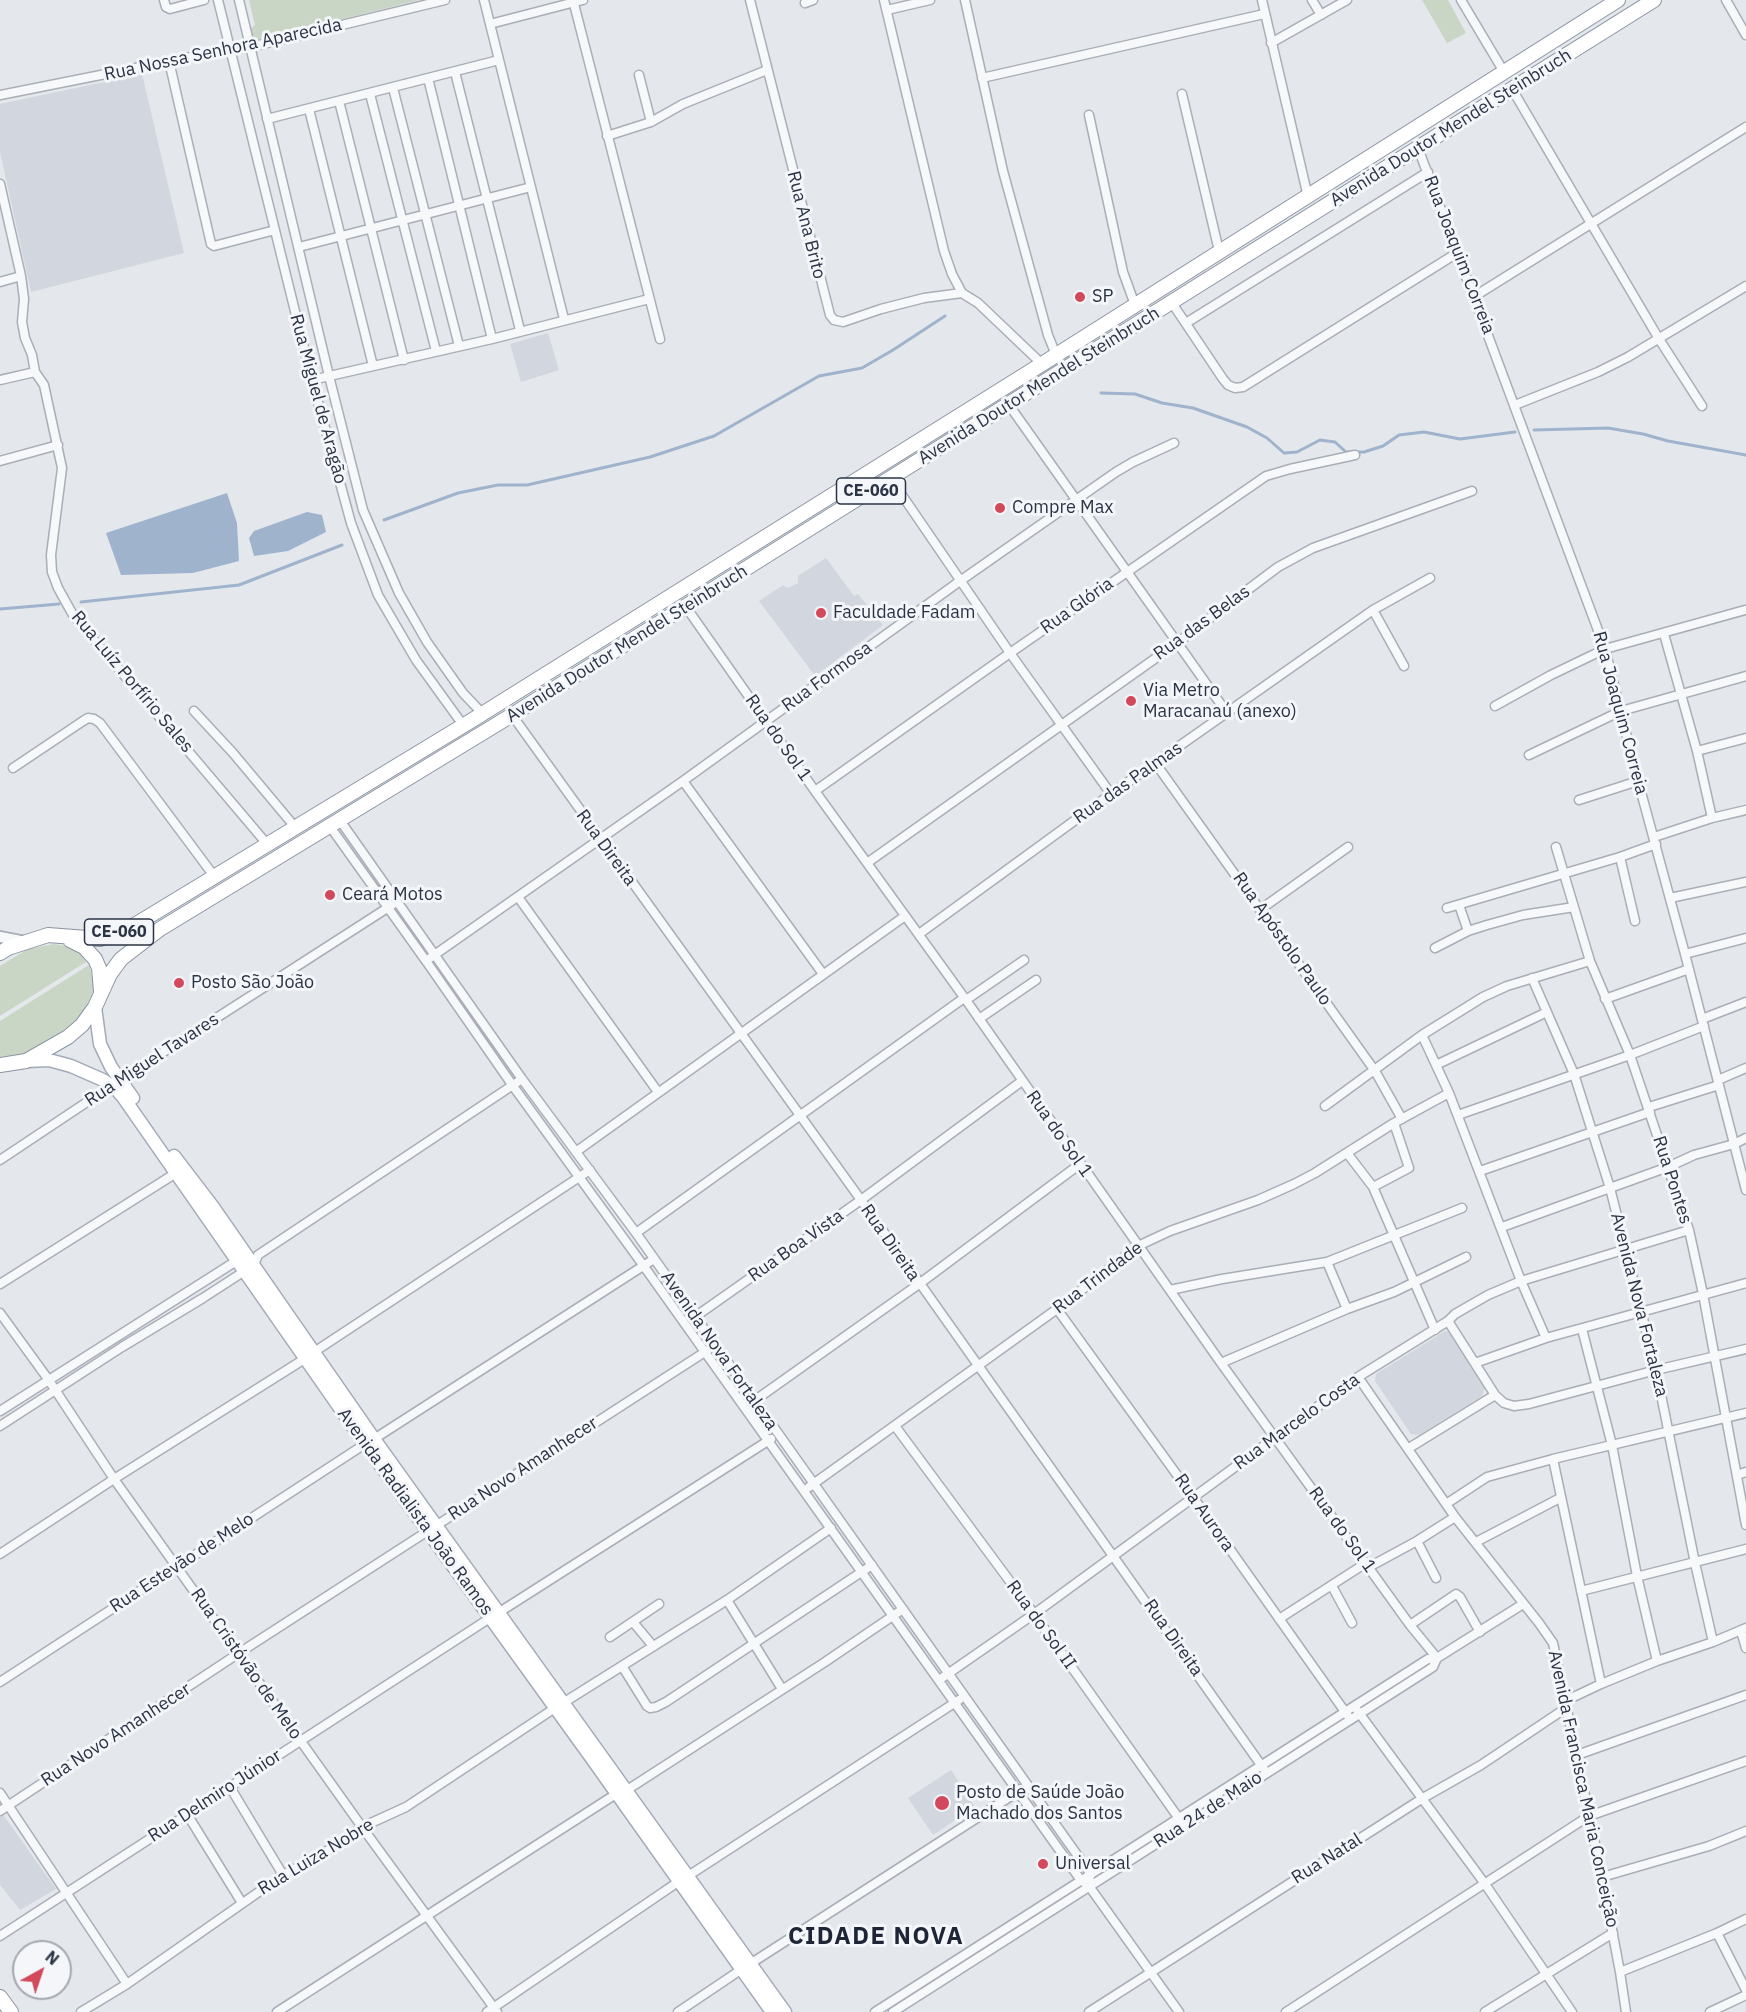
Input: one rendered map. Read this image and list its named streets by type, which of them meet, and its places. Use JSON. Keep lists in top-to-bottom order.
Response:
{
  "streets": {
    "highway": ["Avenida Doutor Mendel Steinbruch", "CE-060"],
    "main road": ["Avenida Radialista João Ramos"],
    "street": [
      "Rua Nossa Senhora Aparecida",
      "Rua Ana Brito",
      "Rua Joaquim Correia",
      "Rua Miguel de Aragão",
      "Rua Glória",
      "Rua das Belas",
      "Rua Formosa",
      "Rua Luíz Porfírio Sales",
      "Rua do Sol 1",
      "Rua das Palmas",
      "Rua Direita",
      "Rua Apóstolo Paulo",
      "Rua Miguel Tavares",
      "Rua Pontes",
      "Rua Boa Vista",
      "Rua Trindade",
      "Avenida Nova Fortaleza",
      "Rua Marcelo Costa",
      "Rua Novo Amanhecer",
      "Rua Aurora",
      "Rua Estevão de Melo",
      "Rua do Sol II",
      "Rua Cristóvão de Melo",
      "Avenida Francisca Maria Conceição",
      "Rua Delmiro Júnior",
      "Rua 24 de Maio",
      "Rua Luiza Nobre",
      "Rua Natal"
    ]
  },
  "crossings": [
    ["Rua Nossa Senhora Aparecida", "Rua Miguel de Aragão"],
    ["Avenida Doutor Mendel Steinbruch", "Rua Joaquim Correia"],
    ["Avenida Doutor Mendel Steinbruch", "Rua Miguel de Aragão"],
    ["Avenida Doutor Mendel Steinbruch", "CE-060"],
    ["Avenida Doutor Mendel Steinbruch", "Rua Luíz Porfírio Sales"],
    ["Avenida Doutor Mendel Steinbruch", "Rua do Sol 1"],
    ["Avenida Doutor Mendel Steinbruch", "Rua Direita"],
    ["Avenida Doutor Mendel Steinbruch", "Avenida Nova Fortaleza"],
    ["CE-060", "Avenida Radialista João Ramos"],
    ["Rua Glória", "Rua do Sol 1"],
    ["Rua das Belas", "Rua do Sol 1"],
    ["Rua Formosa", "Rua do Sol 1"],
    ["Rua Formosa", "Rua Direita"],
    ["Rua Formosa", "Avenida Nova Fortaleza"],
    ["Rua do Sol 1", "Rua das Palmas"],
    ["Rua do Sol 1", "Rua Boa Vista"],
    ["Rua do Sol 1", "Rua Trindade"],
    ["Rua do Sol 1", "Rua Marcelo Costa"],
    ["Rua do Sol 1", "Rua 24 de Maio"],
    ["Rua das Palmas", "Rua Apóstolo Paulo"],
    ["Rua Direita", "Rua Boa Vista"],
    ["Rua Direita", "Rua Trindade"],
    ["Rua Direita", "Rua Marcelo Costa"],
    ["Rua Direita", "Rua 24 de Maio"],
    ["Rua Apóstolo Paulo", "Rua Trindade"],
    ["Rua Miguel Tavares", "Avenida Nova Fortaleza"],
    ["Rua Miguel Tavares", "Avenida Radialista João Ramos"],
    ["Rua Pontes", "Rua Marcelo Costa"],
    ["Rua Boa Vista", "Avenida Nova Fortaleza"],
    ["Rua Trindade", "Avenida Nova Fortaleza"],
    ["Rua Trindade", "Rua Aurora"],
    ["Rua Trindade", "Rua do Sol II"],
    ["Avenida Nova Fortaleza", "Rua Marcelo Costa"],
    ["Avenida Nova Fortaleza", "Rua Novo Amanhecer"],
    ["Avenida Nova Fortaleza", "Rua Estevão de Melo"],
    ["Avenida Nova Fortaleza", "Rua Delmiro Júnior"],
    ["Avenida Nova Fortaleza", "Rua 24 de Maio"],
    ["Avenida Nova Fortaleza", "Rua Luiza Nobre"],
    ["Avenida Nova Fortaleza", "Rua Natal"],
    ["Rua Marcelo Costa", "Rua Aurora"],
    ["Rua Marcelo Costa", "Rua do Sol II"],
    ["Rua Marcelo Costa", "Avenida Francisca Maria Conceição"],
    ["Rua Novo Amanhecer", "Avenida Radialista João Ramos"],
    ["Rua Novo Amanhecer", "Rua Cristóvão de Melo"],
    ["Avenida Radialista João Ramos", "Rua Estevão de Melo"],
    ["Avenida Radialista João Ramos", "Rua Delmiro Júnior"],
    ["Avenida Radialista João Ramos", "Rua Luiza Nobre"],
    ["Rua Aurora", "Rua 24 de Maio"],
    ["Rua Estevão de Melo", "Rua Cristóvão de Melo"],
    ["Rua do Sol II", "Rua 24 de Maio"],
    ["Rua Cristóvão de Melo", "Rua Delmiro Júnior"],
    ["Rua Cristóvão de Melo", "Rua Luiza Nobre"],
    ["Avenida Francisca Maria Conceição", "Rua 24 de Maio"],
    ["Avenida Francisca Maria Conceição", "Rua Natal"]
  ],
  "districts": ["CIDADE NOVA"],
  "places": [
    "SP",
    "Compre Max",
    "Faculdade Fadam",
    "Via Metro Maracanaú (anexo)",
    "Ceará Motos",
    "Posto São João",
    "Posto de Saúde João Machado dos Santos",
    "Universal"
  ],
  "north": "top right"
}
